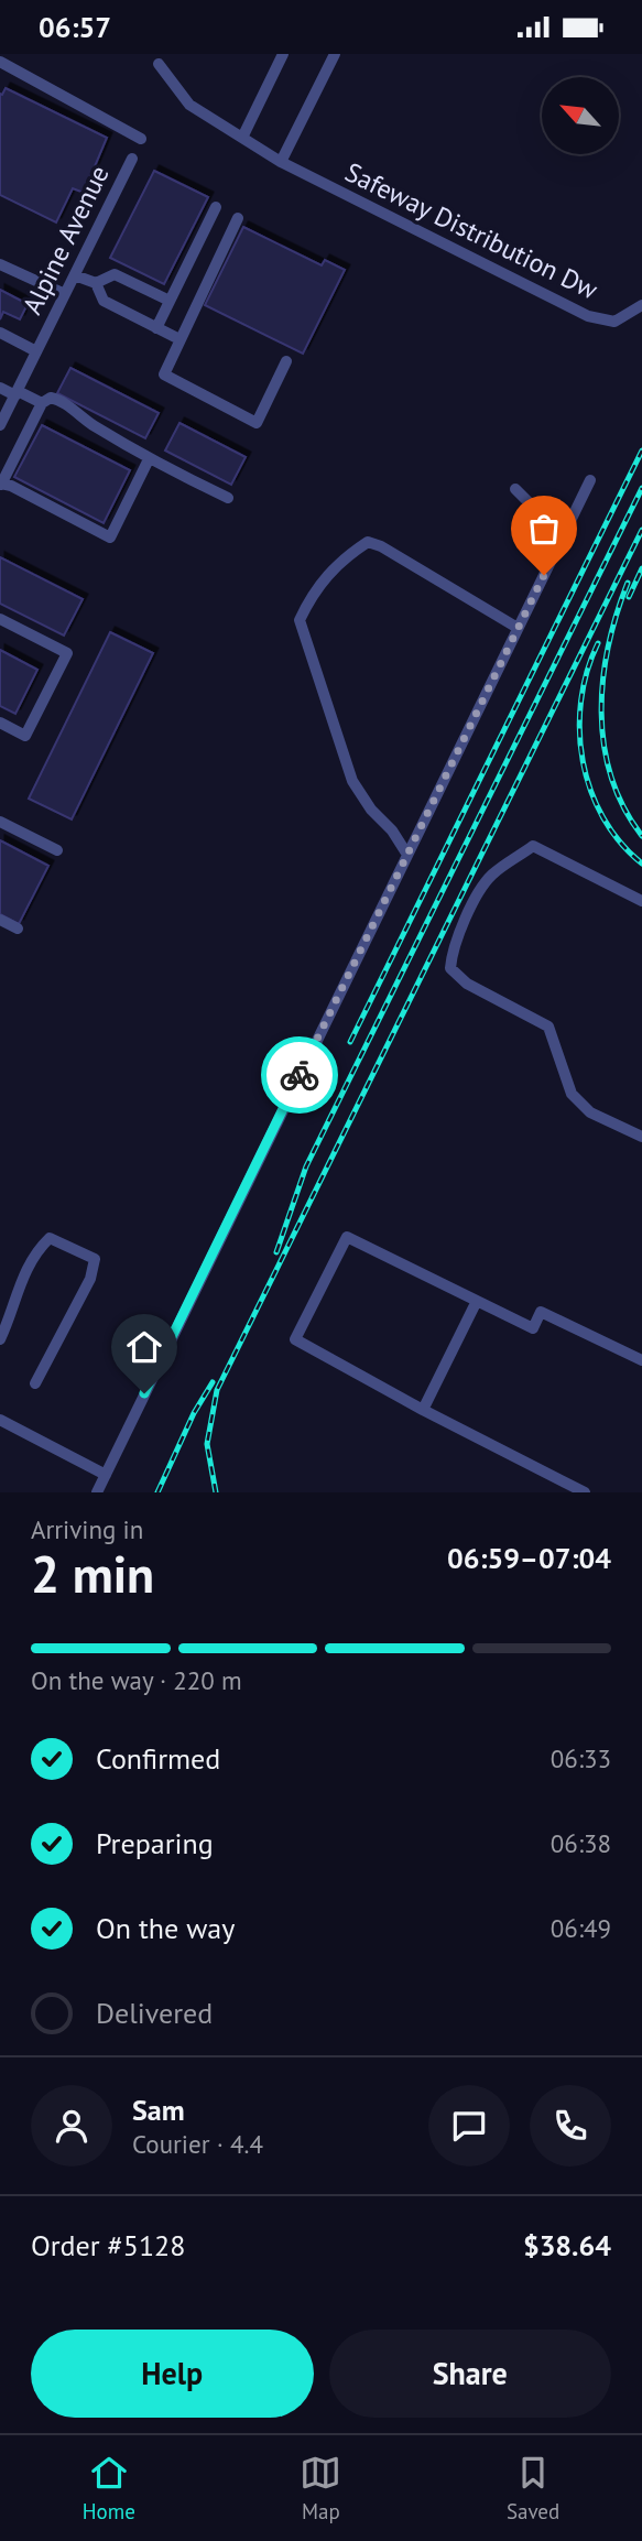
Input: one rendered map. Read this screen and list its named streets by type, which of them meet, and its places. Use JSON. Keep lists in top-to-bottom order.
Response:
{
  "streets": {
    "street": ["Safeway Distribution Dw", "Alpine Avenue"]
  },
  "north": "top left",
  "page": {
    "status": "06:57",
    "heading": ["2 min", "Arriving in", "06:59–07:04"],
    "panel": [
      "Sam",
      "Courier · 4.4",
      "Order #5128",
      "$38.64"
    ],
    "bar": "On the way · 220 m",
    "list": [
      ["Confirmed", "06:33"],
      ["Preparing", "06:38"],
      ["On the way", "06:49"],
      "Delivered"
    ],
    "buttons": ["Help", "Share"],
    "tabs": ["Home", "Map", "Saved"]
  }
}
